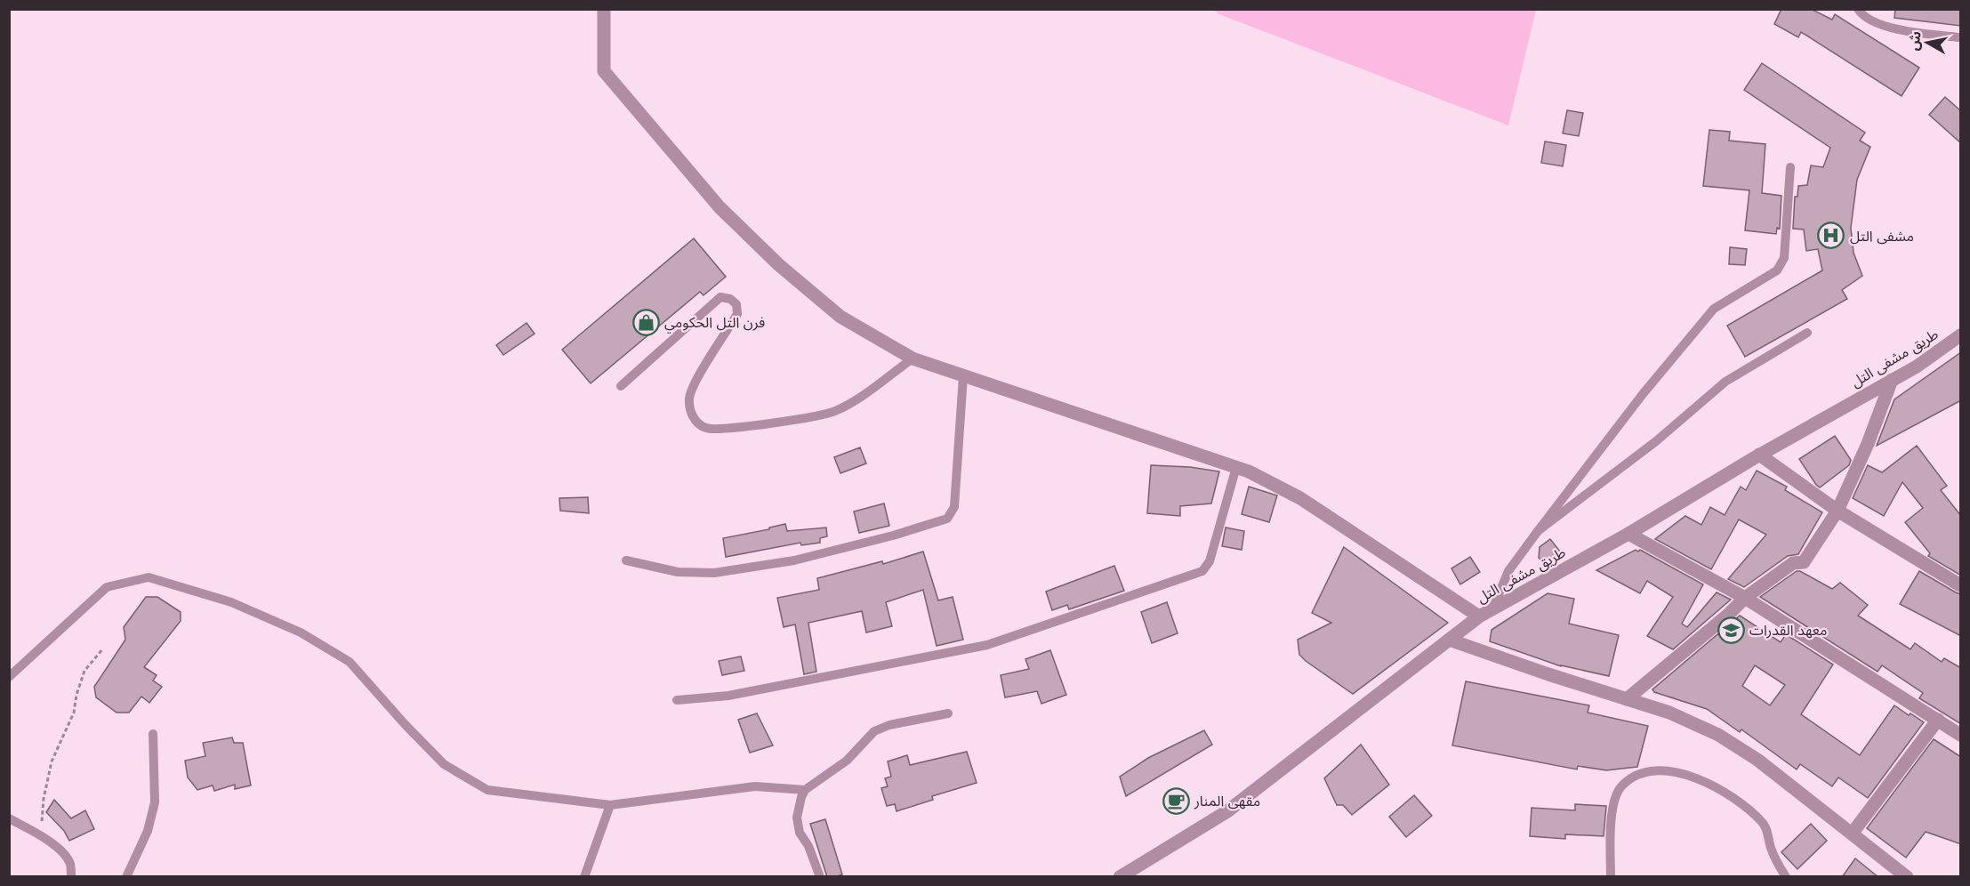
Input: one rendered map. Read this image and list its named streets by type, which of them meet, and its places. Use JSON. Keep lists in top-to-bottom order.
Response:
{
  "streets": {
    "street": ["طريق مشفى التل"]
  },
  "places": {
    "hospital": ["مشفى التل"],
    "shop": ["فرن التل الحكومي"],
    "school or university": ["معهد القدرات"],
    "cafe": ["مقهى المنار"]
  },
  "north": "left"
}
